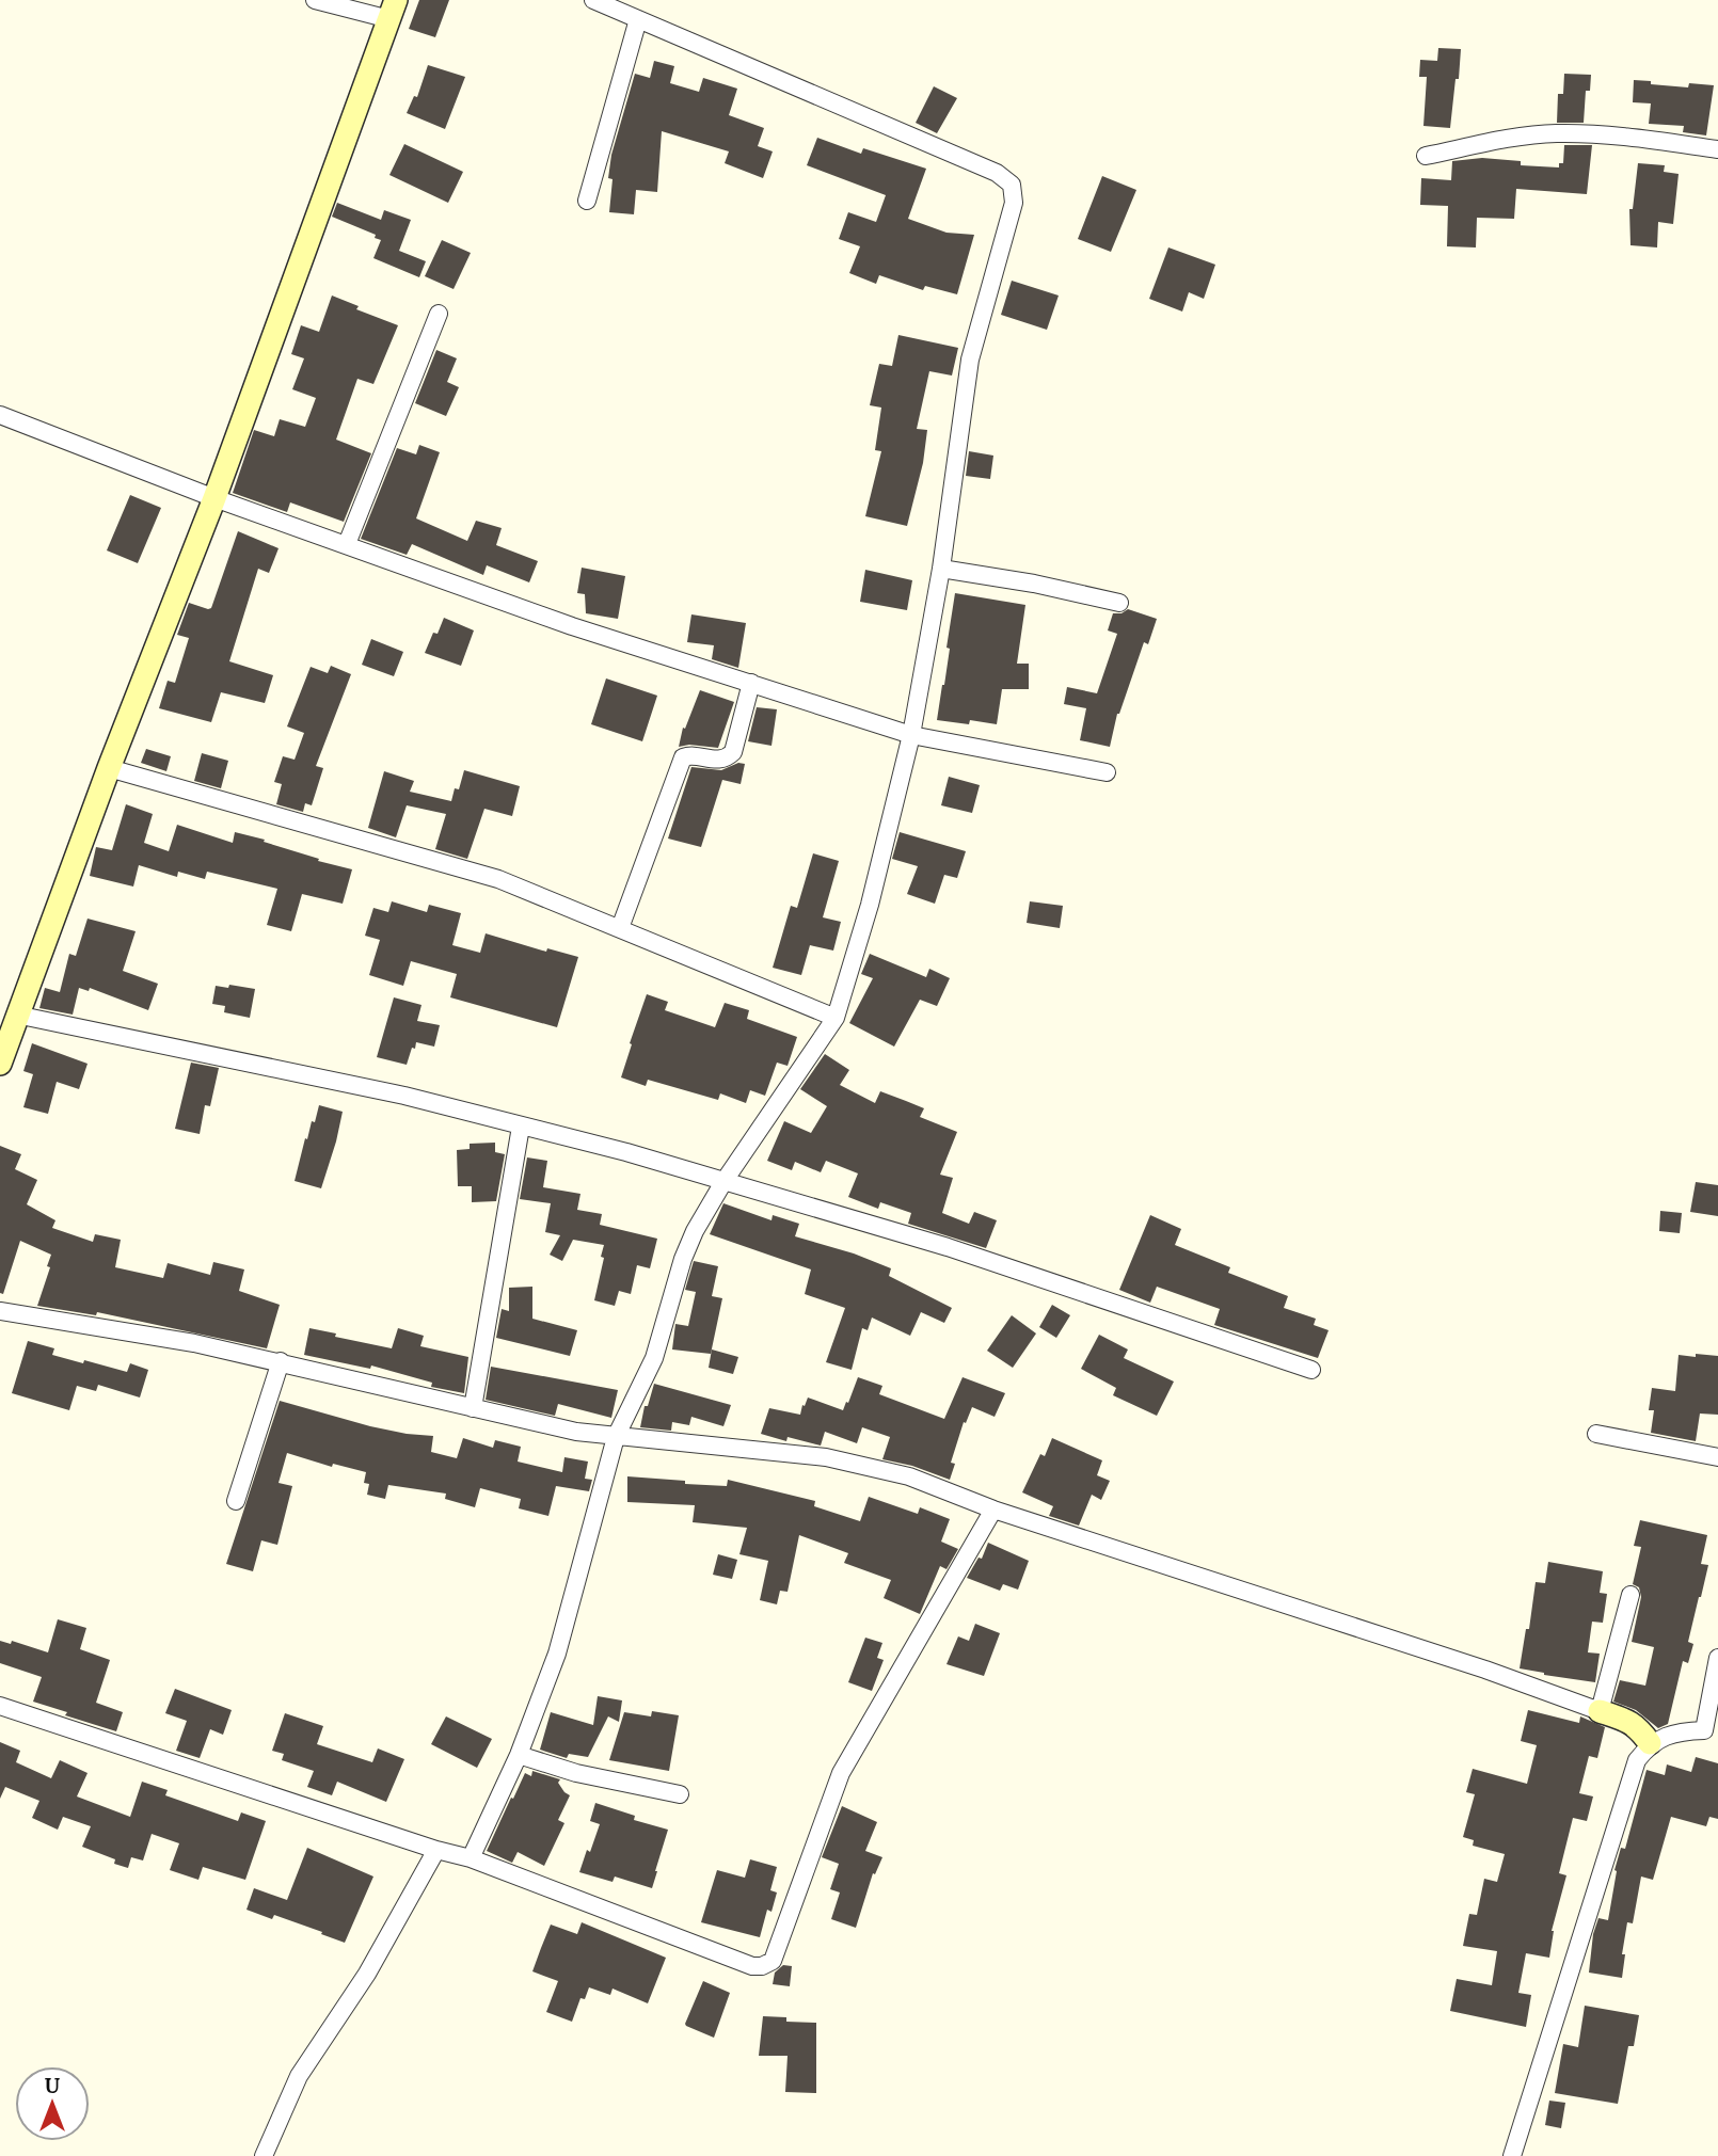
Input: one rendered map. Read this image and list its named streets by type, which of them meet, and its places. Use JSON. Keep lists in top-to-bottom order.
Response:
{
  "north": "top"
}
